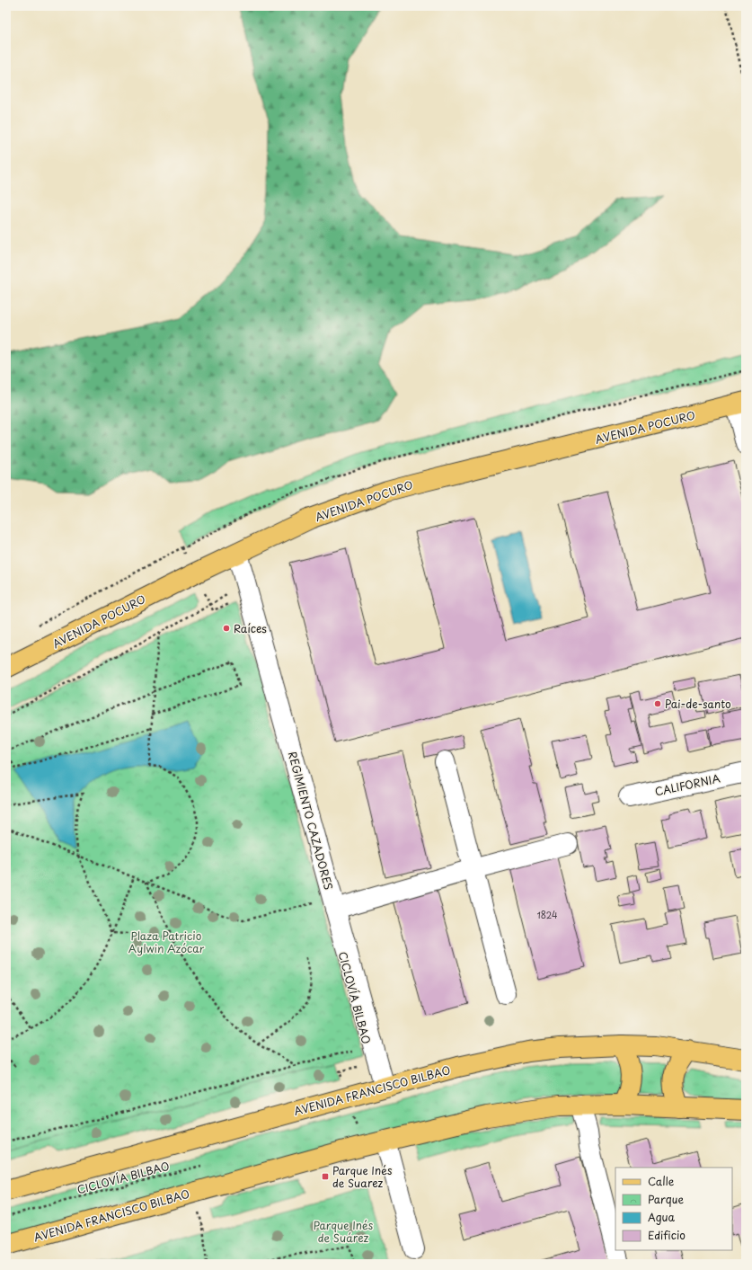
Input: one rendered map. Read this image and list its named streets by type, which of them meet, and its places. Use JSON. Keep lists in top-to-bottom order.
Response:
{
  "streets": {
    "main road": ["AVENIDA POCURO", "AVENIDA FRANCISCO BILBAO"],
    "street": ["CALIFORNIA", "REGIMIENTO CAZADORES"],
    "path": ["CICLOVÍA BILBAO"]
  },
  "crossings": [
    ["AVENIDA POCURO", "REGIMIENTO CAZADORES"],
    ["REGIMIENTO CAZADORES", "AVENIDA FRANCISCO BILBAO"]
  ],
  "parks": ["Plaza Patricio Aylwin Azócar", "Parque Inés de Suárez"],
  "places": {
    "other": ["Raíces", "Pai-de-santo"],
    "transit": ["Parque Inés de Suarez"]
  },
  "house_numbers": ["1824"],
  "legend": [
    "Calle",
    "Parque",
    "Agua",
    "Edificio"
  ]
}
